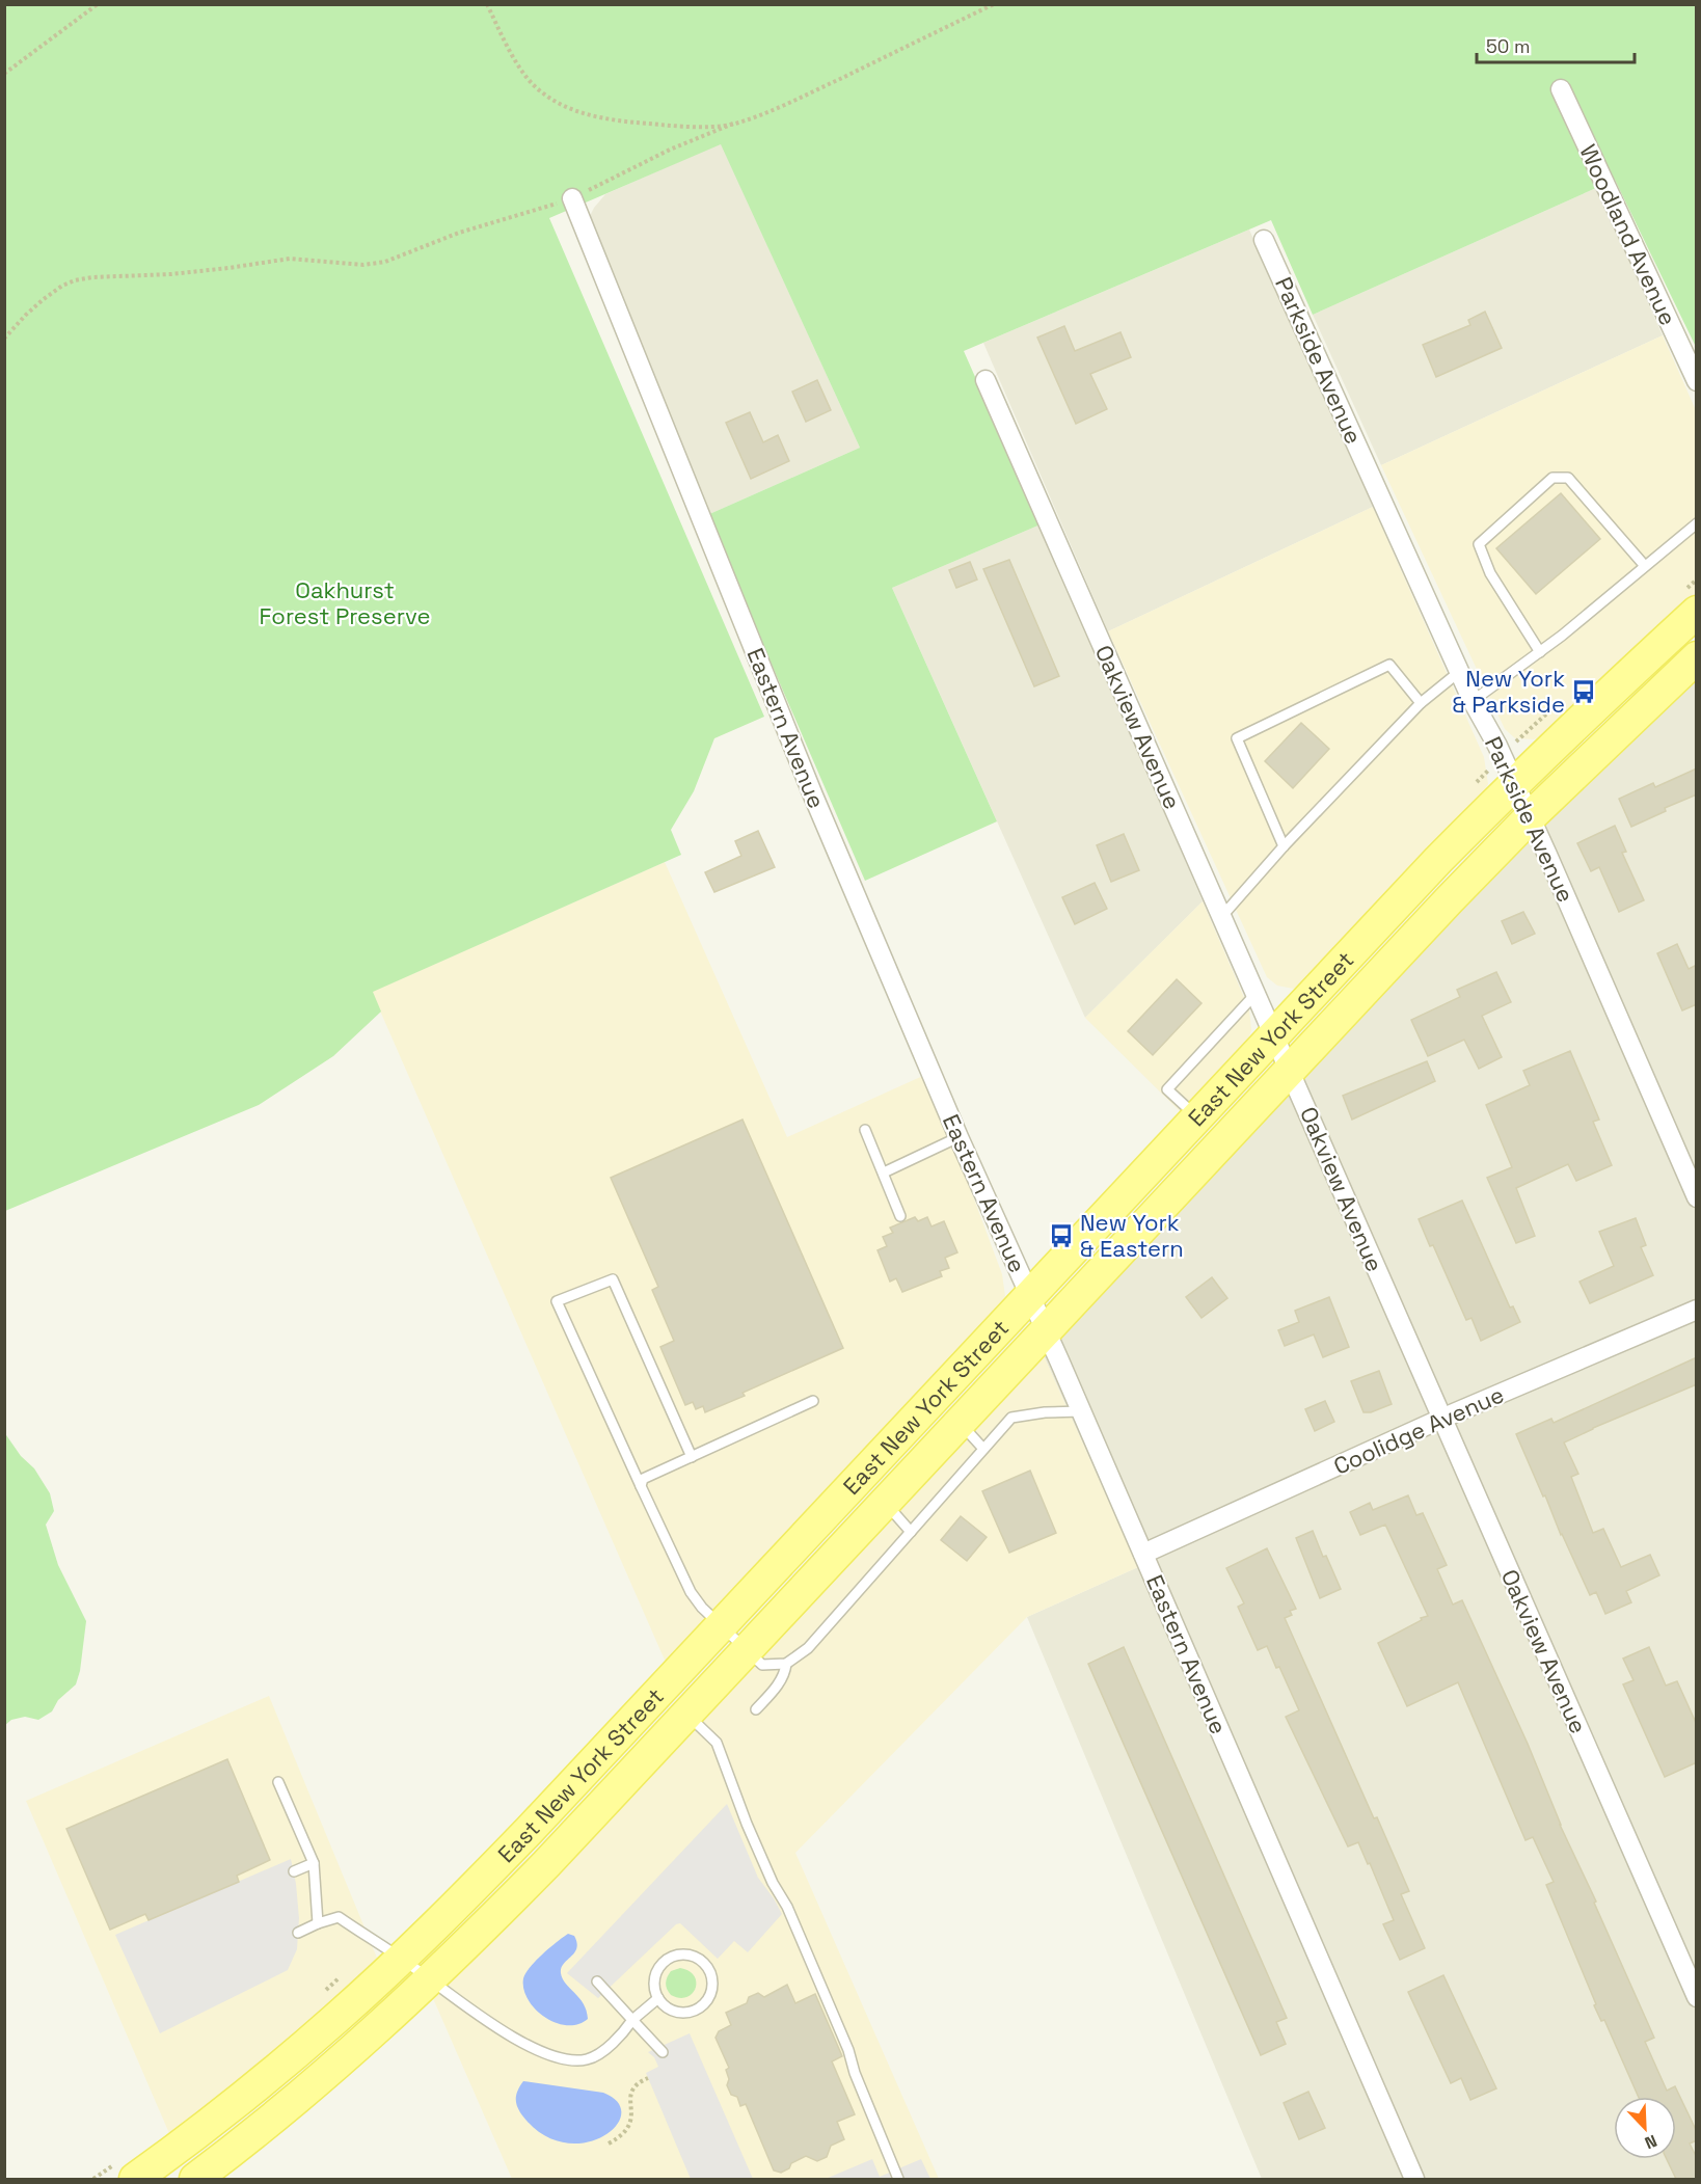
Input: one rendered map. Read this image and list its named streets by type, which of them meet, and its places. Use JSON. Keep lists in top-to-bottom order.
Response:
{
  "streets": {
    "main road": ["East New York Street"],
    "street": [
      "Woodland Avenue",
      "Parkside Avenue",
      "Oakview Avenue",
      "Eastern Avenue",
      "Coolidge Avenue"
    ]
  },
  "crossings": [
    ["Parkside Avenue", "East New York Street"],
    ["Oakview Avenue", "East New York Street"],
    ["Oakview Avenue", "Coolidge Avenue"],
    ["Eastern Avenue", "East New York Street"],
    ["Eastern Avenue", "Coolidge Avenue"]
  ],
  "parks": ["Oakhurst Forest Preserve"],
  "places": {
    "bus stop": ["New York & Parkside", "New York & Eastern"]
  },
  "scale_bar": "50 m",
  "north": "bottom right"
}
